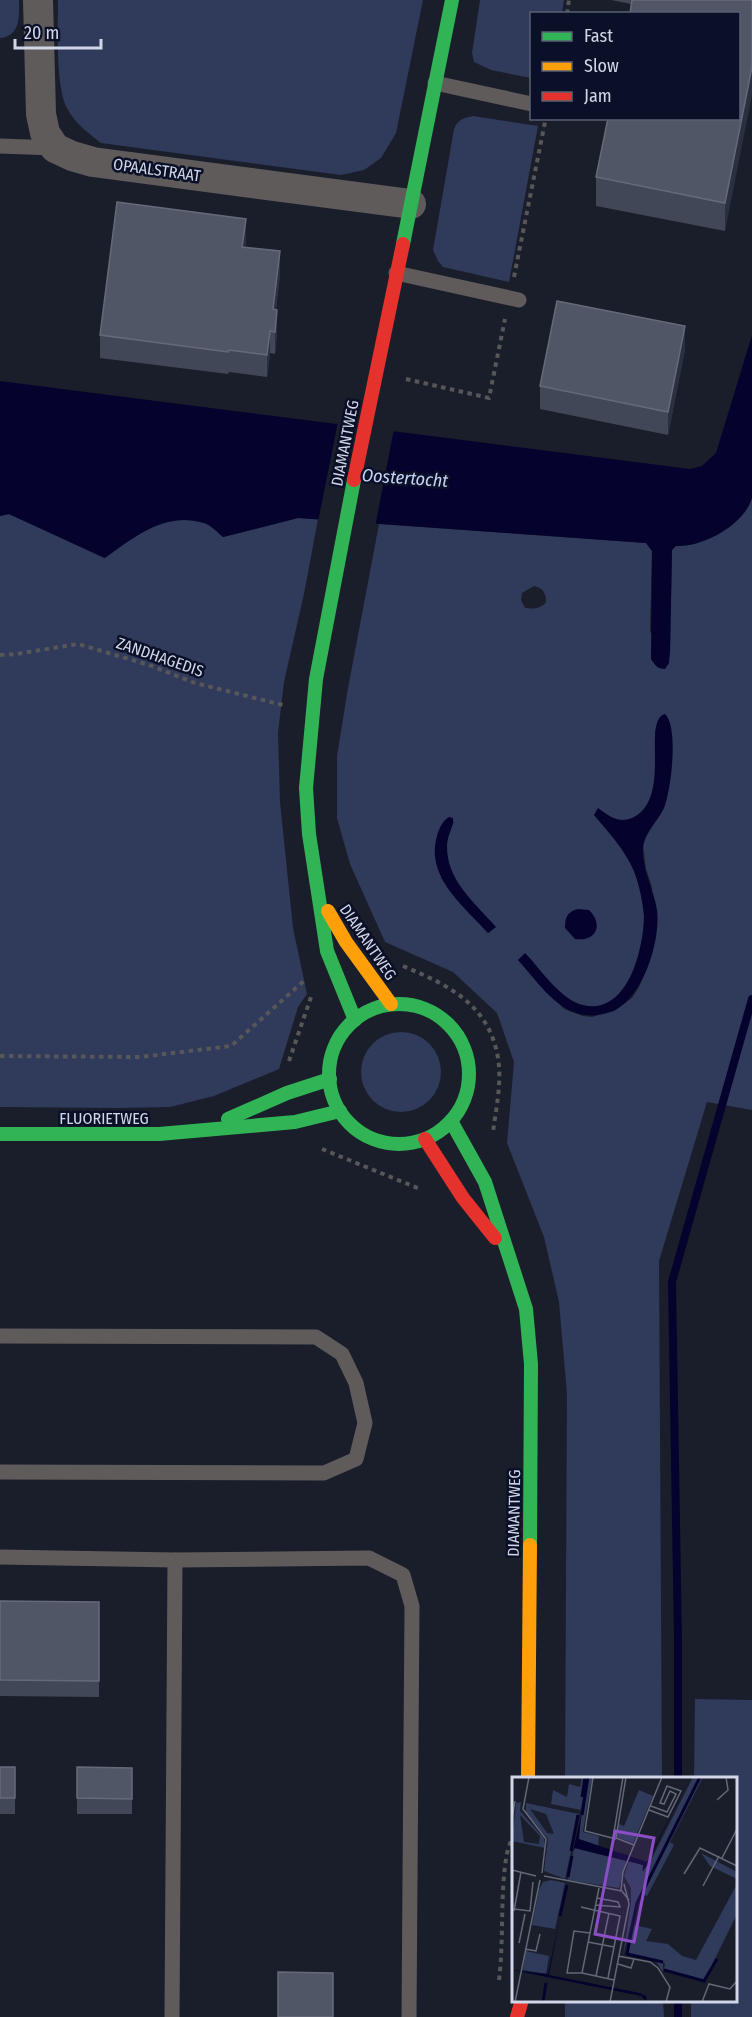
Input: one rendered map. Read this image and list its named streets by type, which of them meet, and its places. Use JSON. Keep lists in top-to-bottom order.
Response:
{
  "streets": {
    "street": ["OPAALSTRAAT", "DIAMANTWEG", "FLUORIETWEG"],
    "path": ["ZANDHAGEDIS"]
  },
  "crossings": [
    ["OPAALSTRAAT", "DIAMANTWEG"],
    ["DIAMANTWEG", "ZANDHAGEDIS"],
    ["DIAMANTWEG", "FLUORIETWEG"]
  ],
  "water": ["Oostertocht"],
  "legend": ["Fast", "Slow", "Jam"],
  "scale_bar": "20 m"
}
